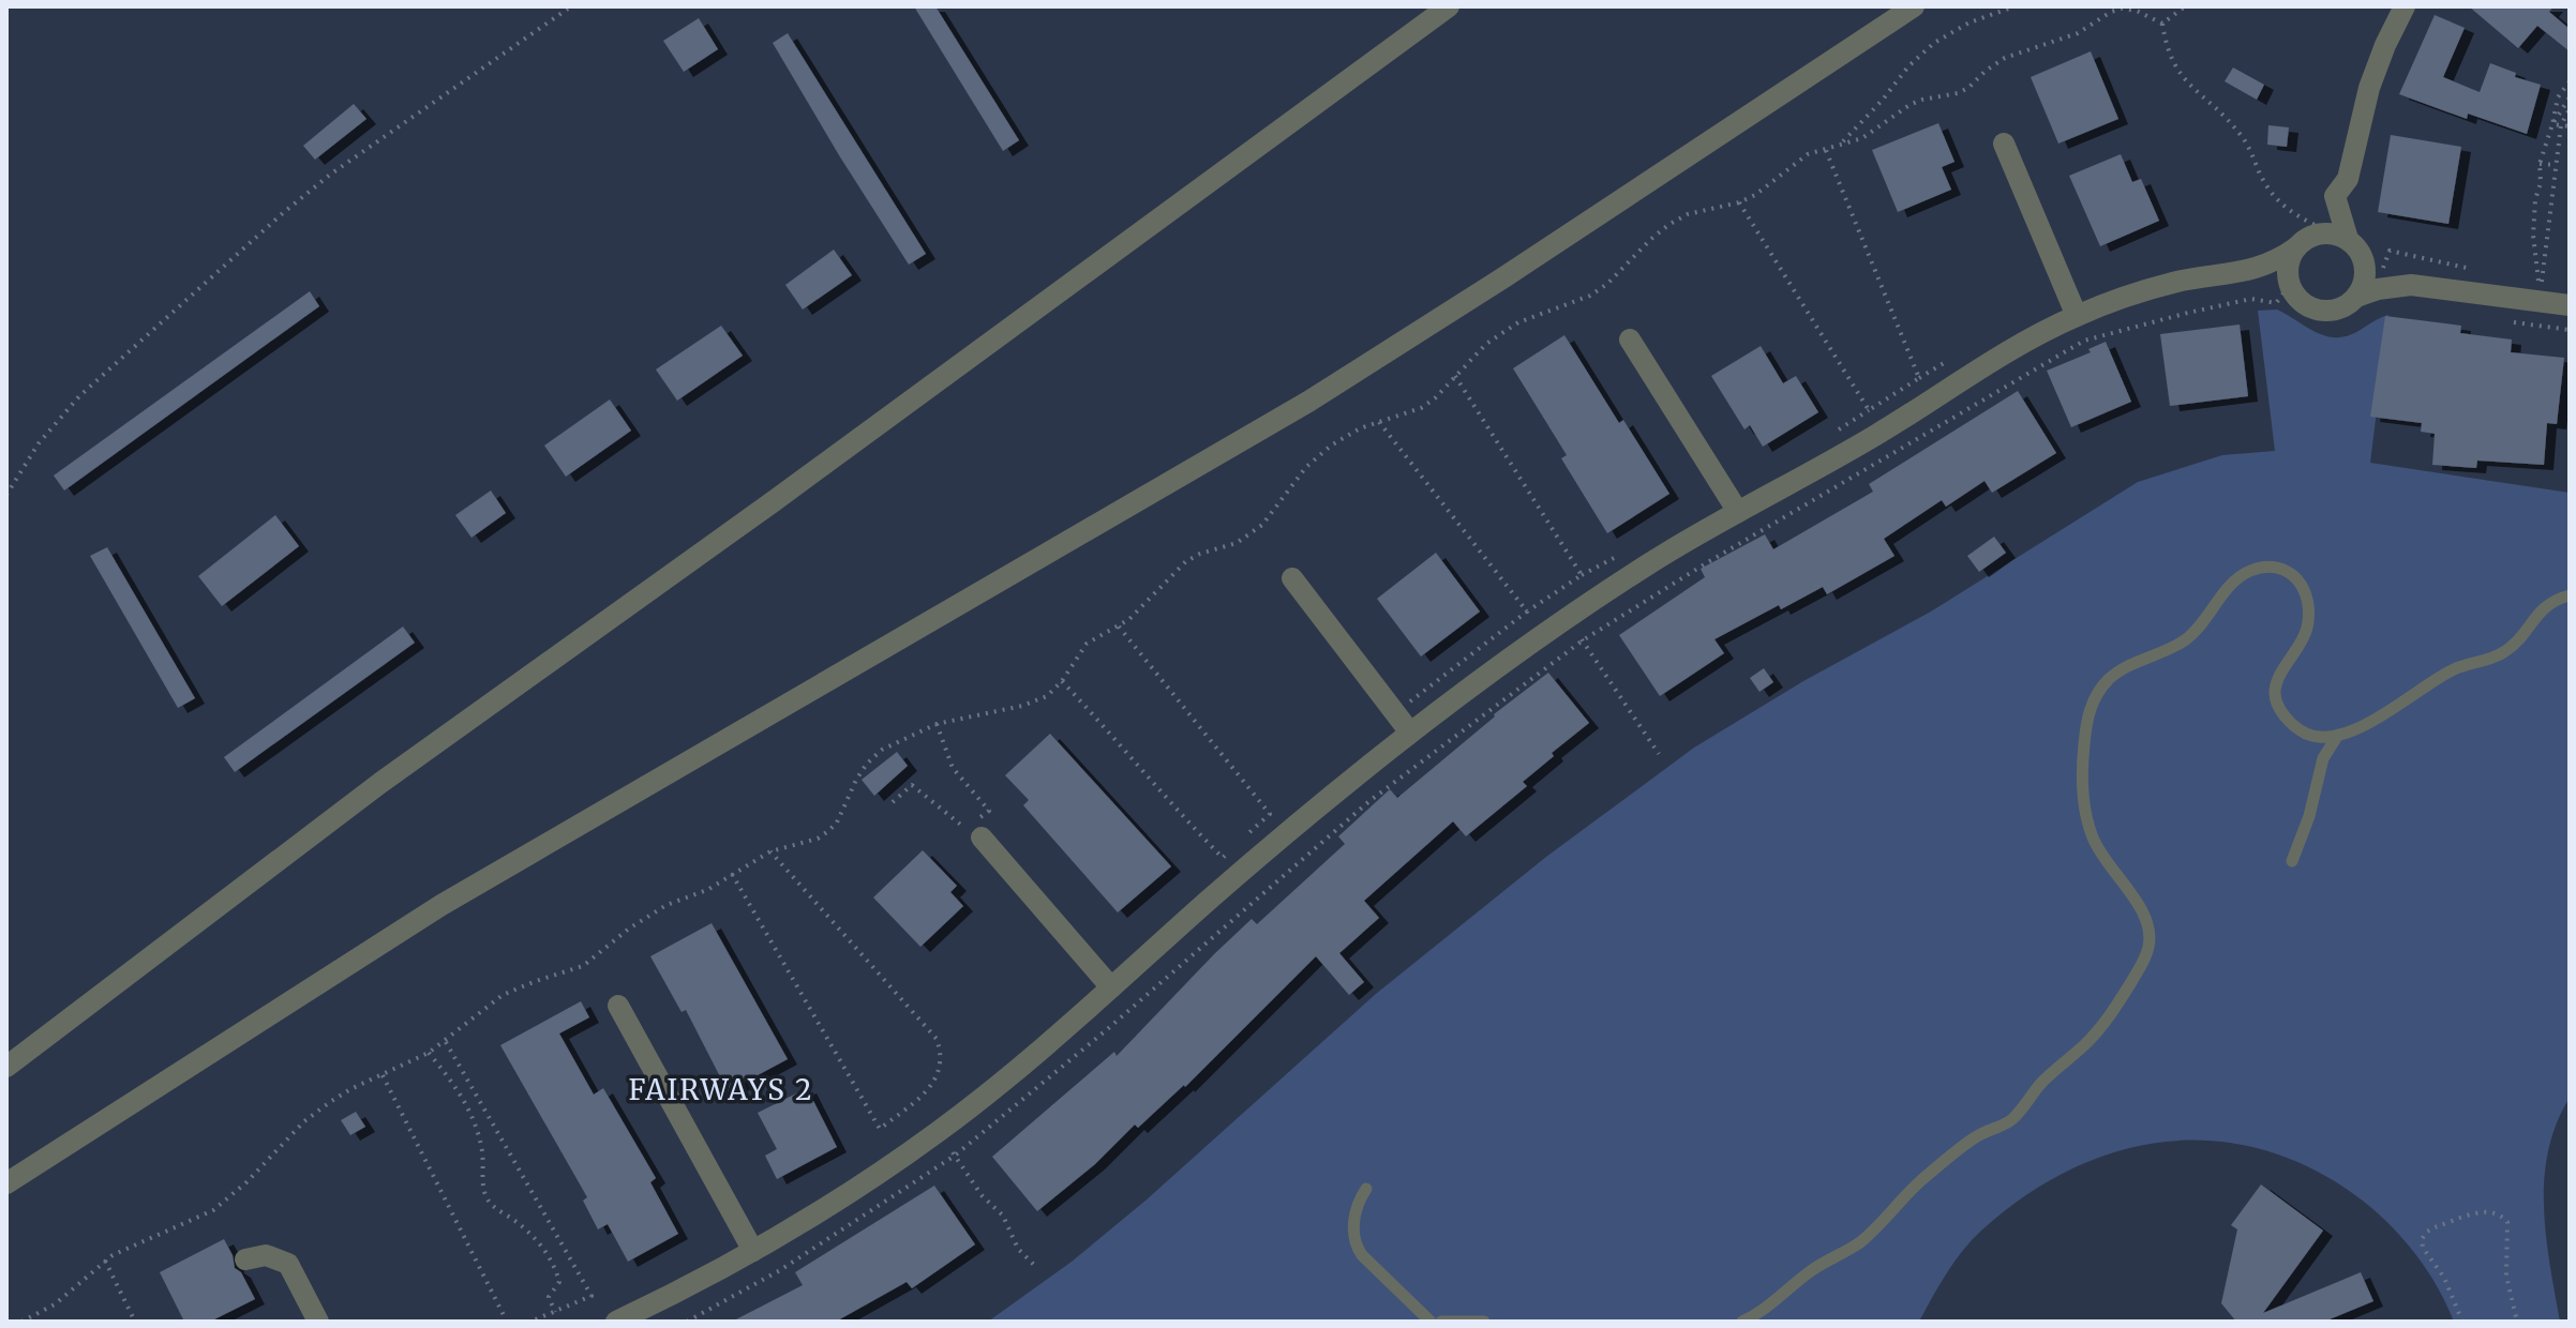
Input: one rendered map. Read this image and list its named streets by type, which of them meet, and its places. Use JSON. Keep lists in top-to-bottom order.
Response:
{
  "districts": ["FAIRWAYS 2"]
}
